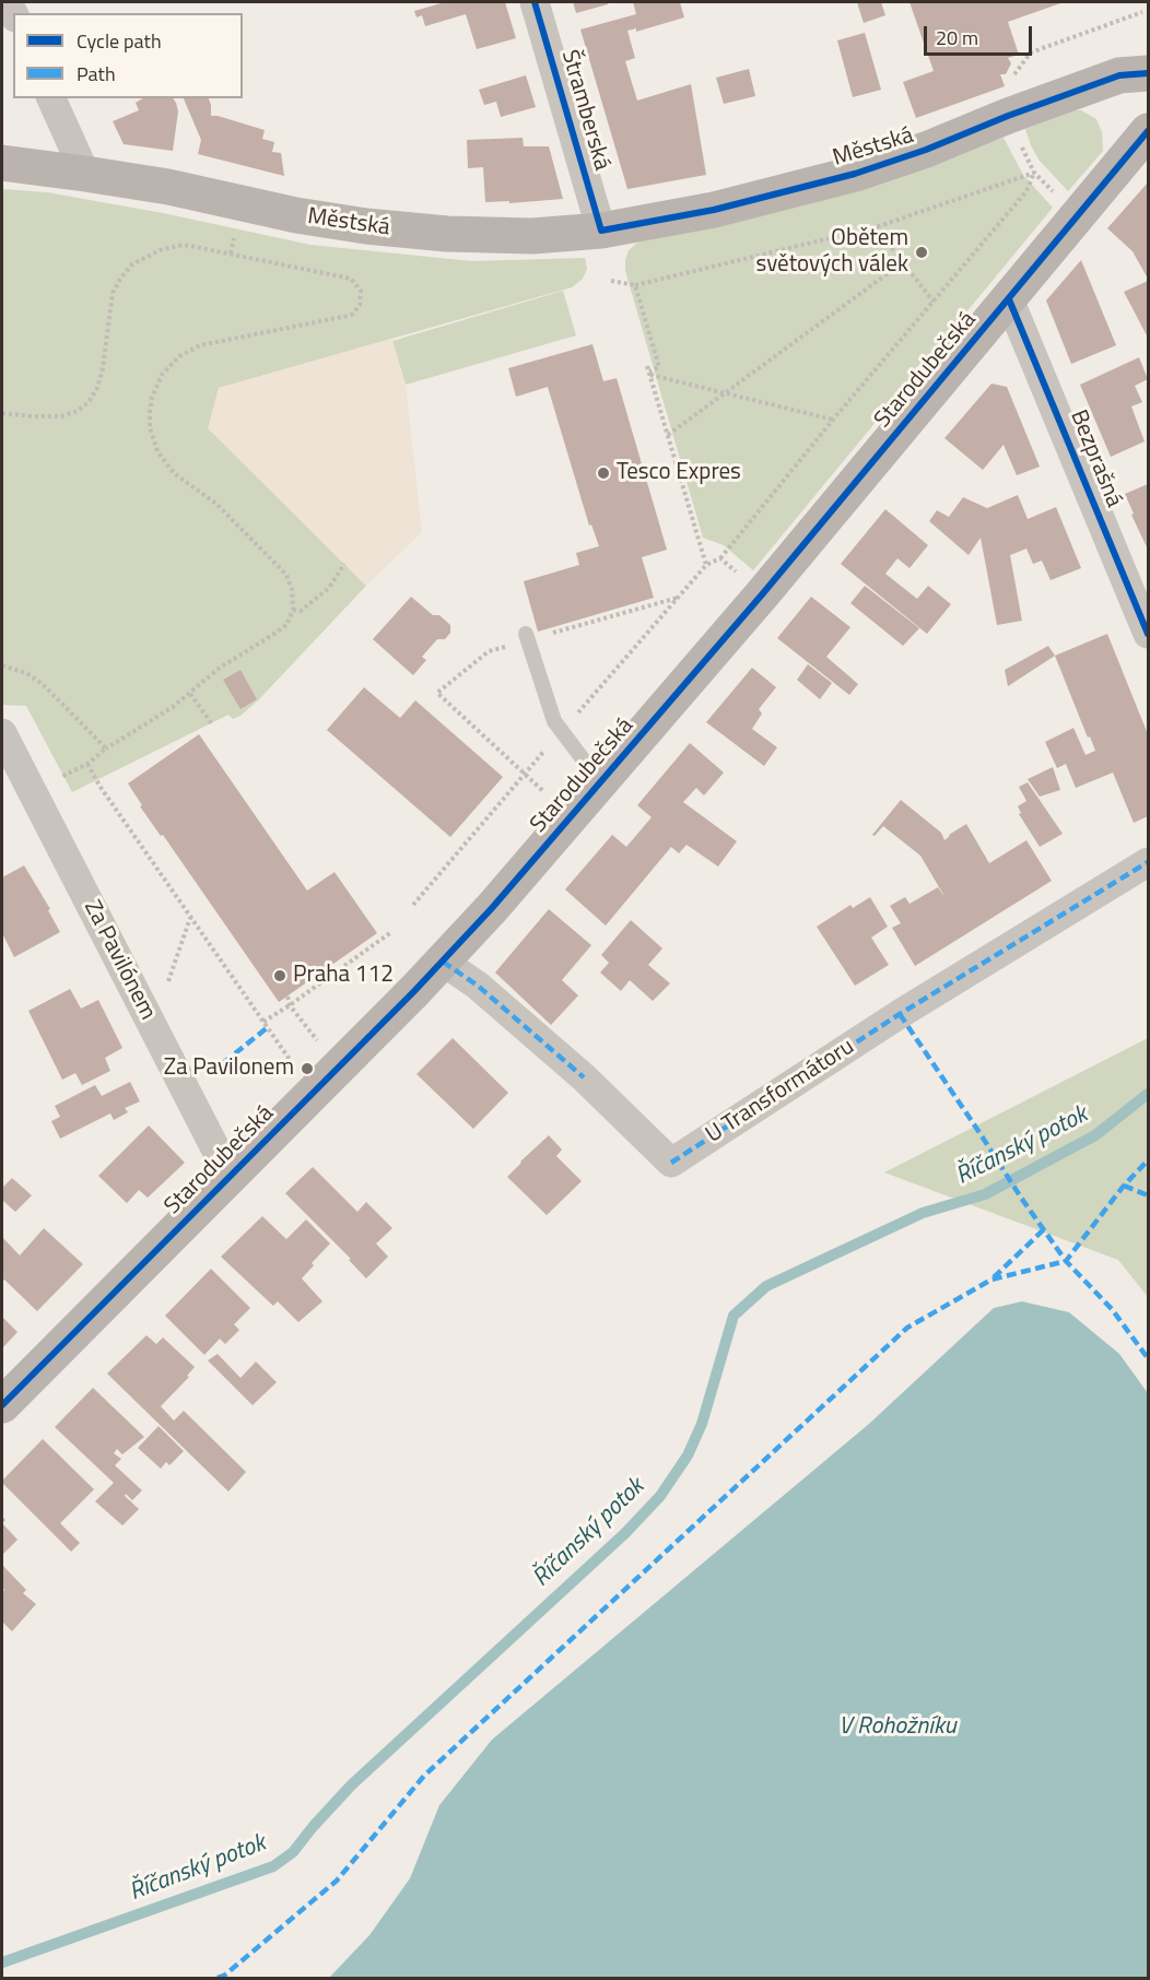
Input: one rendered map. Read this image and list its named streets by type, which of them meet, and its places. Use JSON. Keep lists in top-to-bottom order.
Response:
{
  "streets": {
    "street": [
      "Štramberská",
      "Městská",
      "Starodubečská",
      "Bezprašná",
      "Za Pavilónem",
      "U Transformátoru"
    ]
  },
  "crossings": [
    ["Štramberská", "Městská"],
    ["Starodubečská", "Bezprašná"],
    ["Starodubečská", "Za Pavilónem"],
    ["Starodubečská", "U Transformátoru"]
  ],
  "water": ["Říčanský potok", "V Rohožníku"],
  "places": [
    "Obětem světových válek",
    "Tesco Expres",
    "Praha 112",
    "Za Pavilonem"
  ],
  "legend": ["Cycle path", "Path"],
  "scale_bar": "20 m"
}
